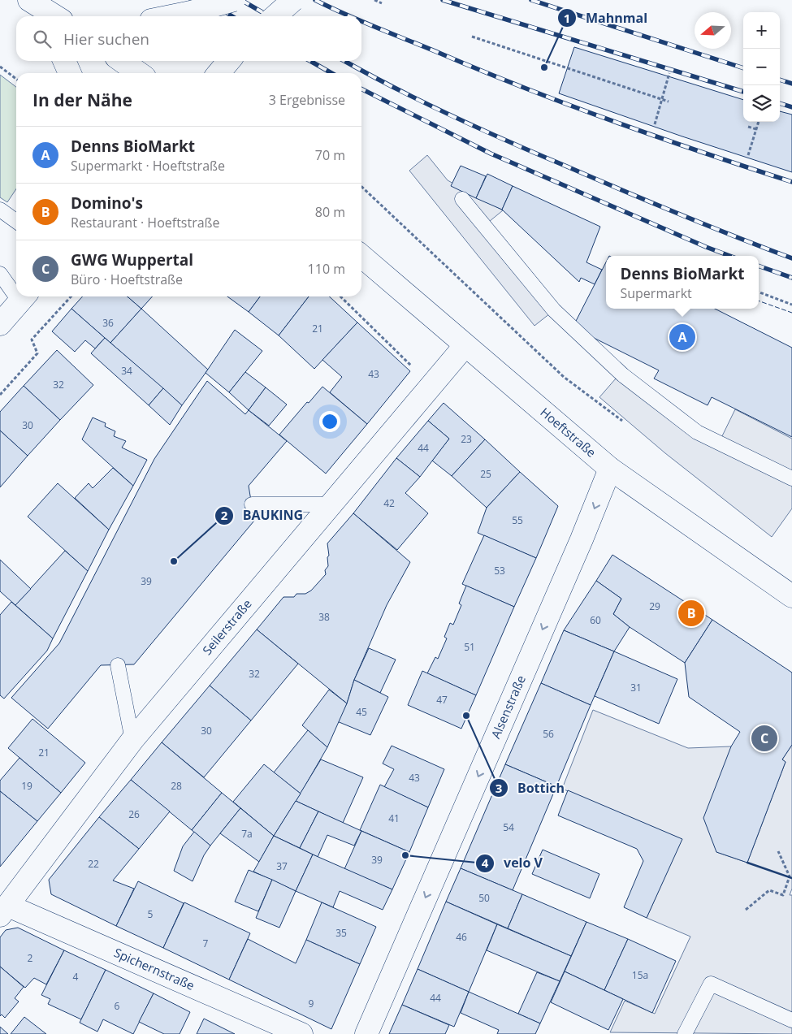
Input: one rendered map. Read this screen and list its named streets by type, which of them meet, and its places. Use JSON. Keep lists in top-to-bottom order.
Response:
{
  "streets": {
    "street": [
      "Hoeftstraße",
      "Seilerstraße",
      "Alsenstraße",
      "Spichernstraße"
    ]
  },
  "crossings": [
    ["Hoeftstraße", "Seilerstraße"],
    ["Hoeftstraße", "Alsenstraße"],
    ["Seilerstraße", "Spichernstraße"]
  ],
  "one_way": ["Alsenstraße"],
  "places": [
    "Mahnmal",
    "BAUKING",
    "Bottich",
    "velo V"
  ],
  "house_numbers": [
    "36",
    "21",
    "34",
    "43",
    "32",
    "30",
    "23",
    "44",
    "25",
    "42",
    "55",
    "53",
    "39",
    "29",
    "38",
    "60",
    "51",
    "32",
    "31",
    "47",
    "45",
    "30",
    "56",
    "21",
    "43",
    "19",
    "28",
    "26",
    "41",
    "54",
    "7a",
    "39",
    "22",
    "37",
    "50",
    "5",
    "35",
    "46",
    "7",
    "2",
    "15a",
    "4",
    "44",
    "9",
    "6"
  ],
  "north": "left",
  "page": {
    "map_buttons": ["+", "−"],
    "search": "Hier suchen",
    "heading": ["In der Nähe", "3 Ergebnisse"],
    "list": [
      {
        "mark": "A",
        "name": "Denns BioMarkt",
        "note": "Supermarkt · Hoeftstraße",
        "value": "70 m"
      },
      {
        "mark": "B",
        "name": "Domino's",
        "note": "Restaurant · Hoeftstraße",
        "value": "80 m"
      },
      {
        "mark": "C",
        "name": "GWG Wuppertal",
        "note": "Büro · Hoeftstraße",
        "value": "110 m"
      }
    ],
    "popup": ["Denns BioMarkt", "Supermarkt"],
    "pins": ["A", "B", "C"]
  }
}
